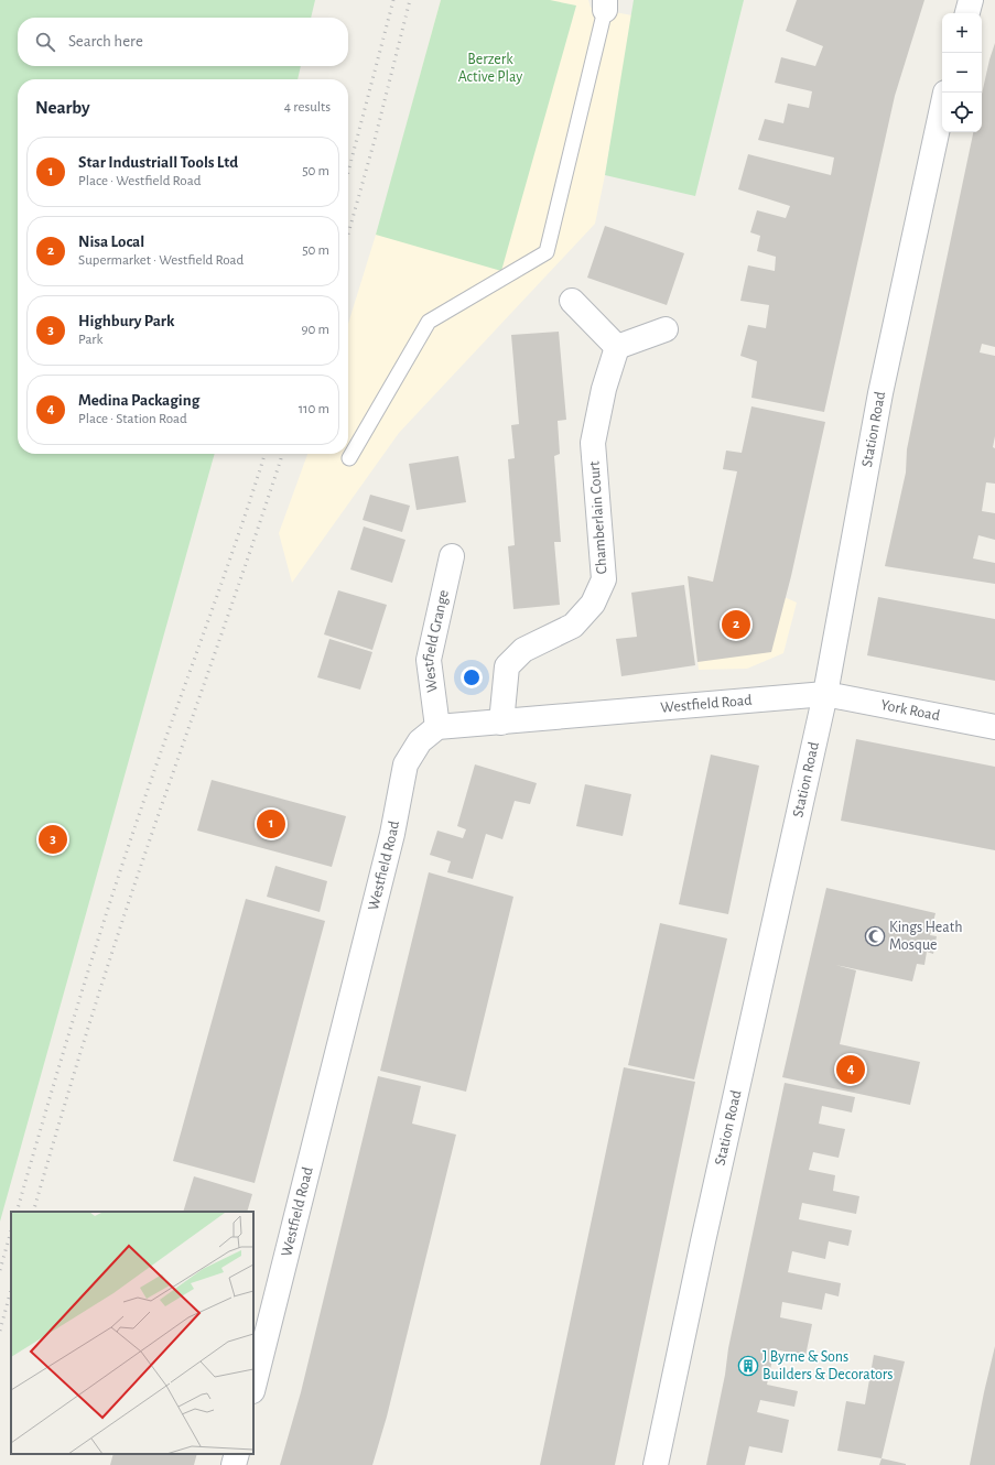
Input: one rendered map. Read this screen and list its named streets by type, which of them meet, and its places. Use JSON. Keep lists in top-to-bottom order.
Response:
{
  "streets": {
    "street": [
      "Station Road",
      "Chamberlain Court",
      "Westfield Grange",
      "Westfield Road",
      "York Road"
    ]
  },
  "crossings": [
    ["Station Road", "Westfield Road"],
    ["Station Road", "York Road"],
    ["Chamberlain Court", "Westfield Road"],
    ["Westfield Grange", "Westfield Road"],
    ["Westfield Road", "York Road"]
  ],
  "parks": ["Berzerk Active Play"],
  "places": {
    "mosque": ["Kings Heath Mosque"],
    "building": ["J Byrne & Sons Builders & Decorators"]
  },
  "page": {
    "map_buttons": ["+", "−"],
    "search": "Search here",
    "heading": ["Nearby", "4 results"],
    "list": [
      {
        "mark": "1",
        "name": "Star Industriall Tools Ltd",
        "note": "Place · Westfield Road",
        "value": "50 m"
      },
      {
        "mark": "2",
        "name": "Nisa Local",
        "note": "Supermarket · Westfield Road",
        "value": "50 m"
      },
      {
        "mark": "3",
        "name": "Highbury Park",
        "note": "Park",
        "value": "90 m"
      },
      {
        "mark": "4",
        "name": "Medina Packaging",
        "note": "Place · Station Road",
        "value": "110 m"
      }
    ],
    "pins": [
      "2",
      "1",
      "3",
      "4"
    ]
  }
}
